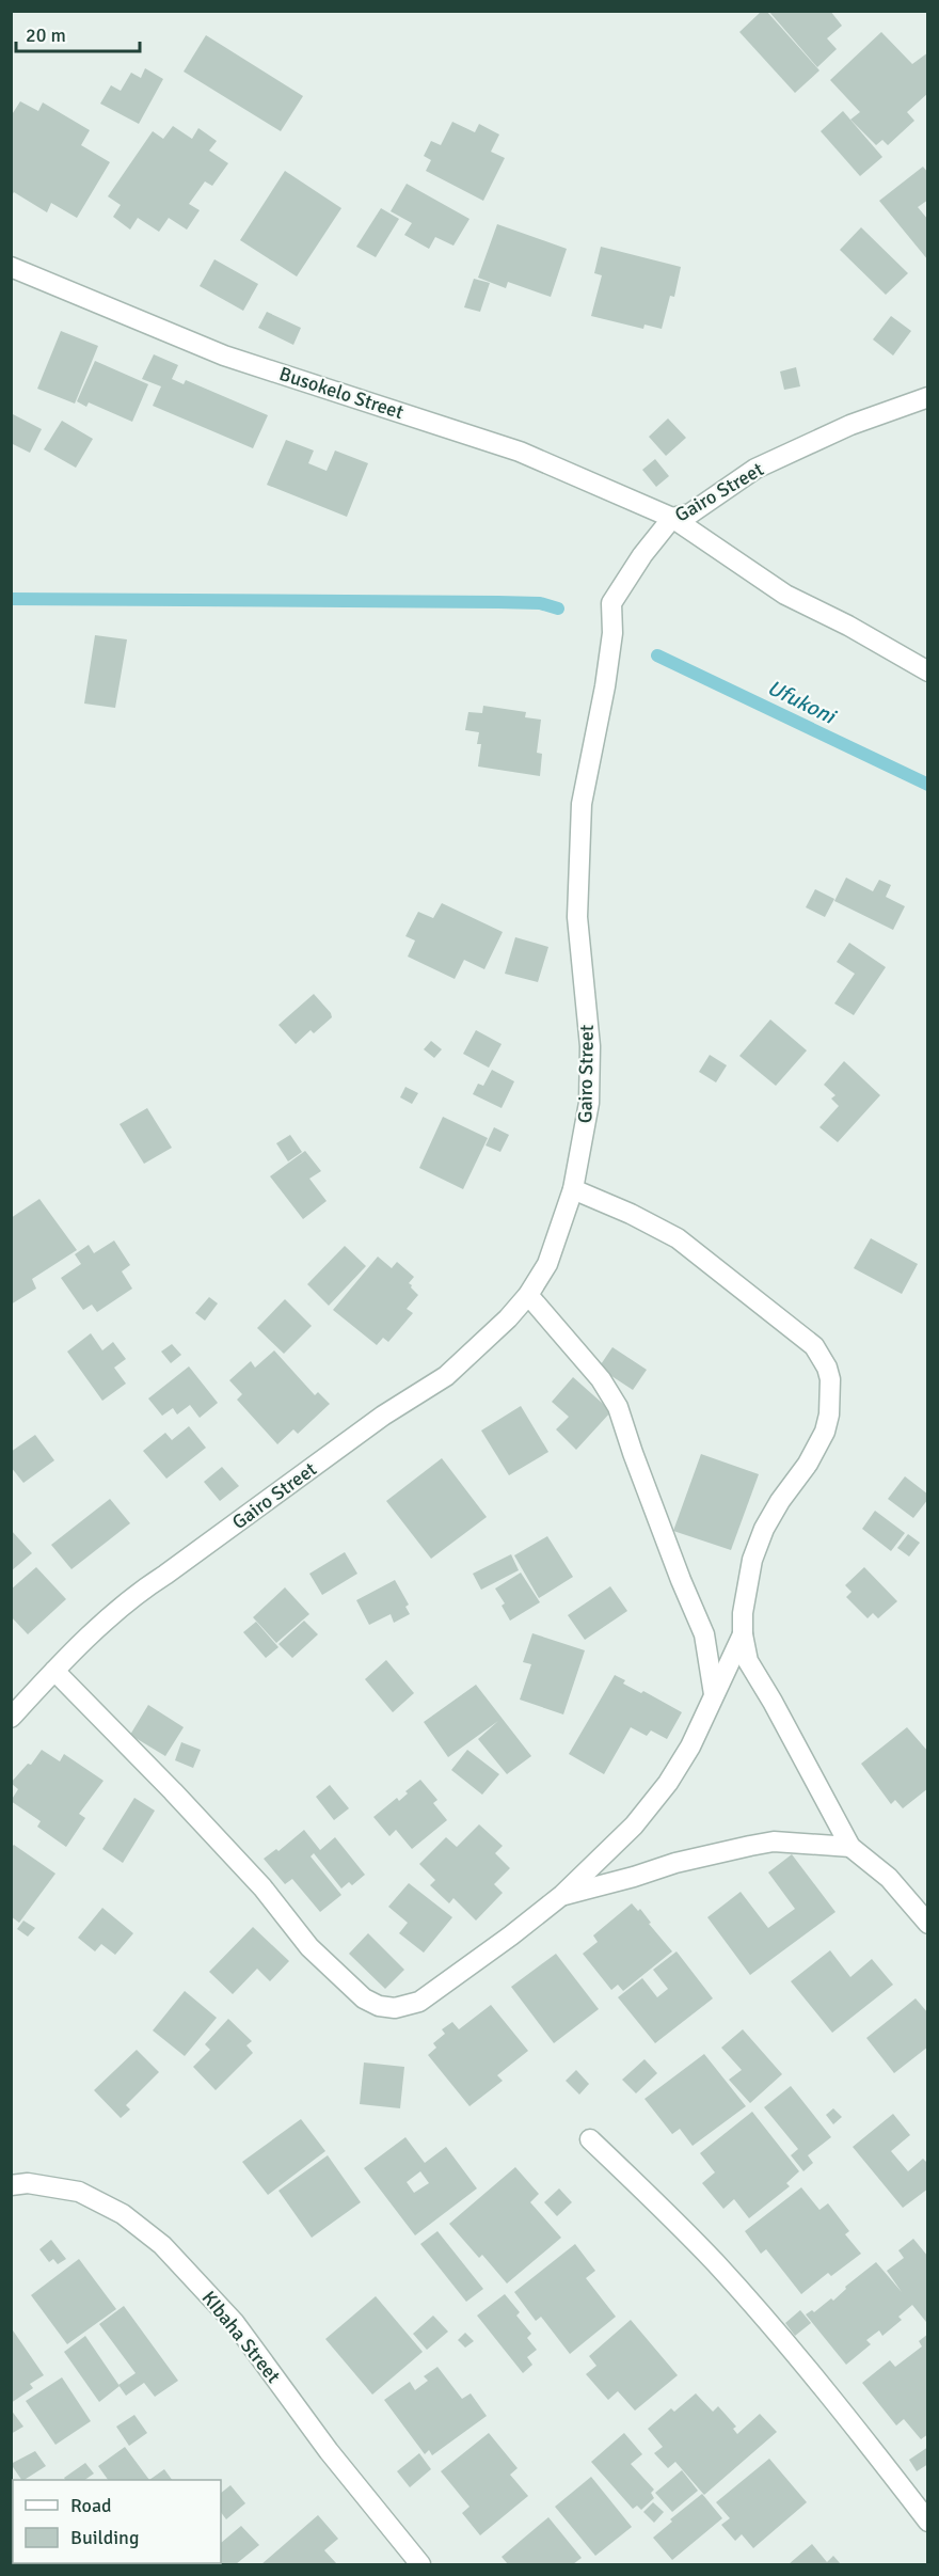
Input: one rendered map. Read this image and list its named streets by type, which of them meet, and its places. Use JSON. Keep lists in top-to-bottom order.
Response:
{
  "streets": {
    "street": ["Busokelo Street", "Gairo Street", "KIbaha Street"]
  },
  "crossings": [
    ["Busokelo Street", "Gairo Street"]
  ],
  "water": ["Ufukoni"],
  "legend": ["Road", "Building"],
  "scale_bar": "20 m"
}
